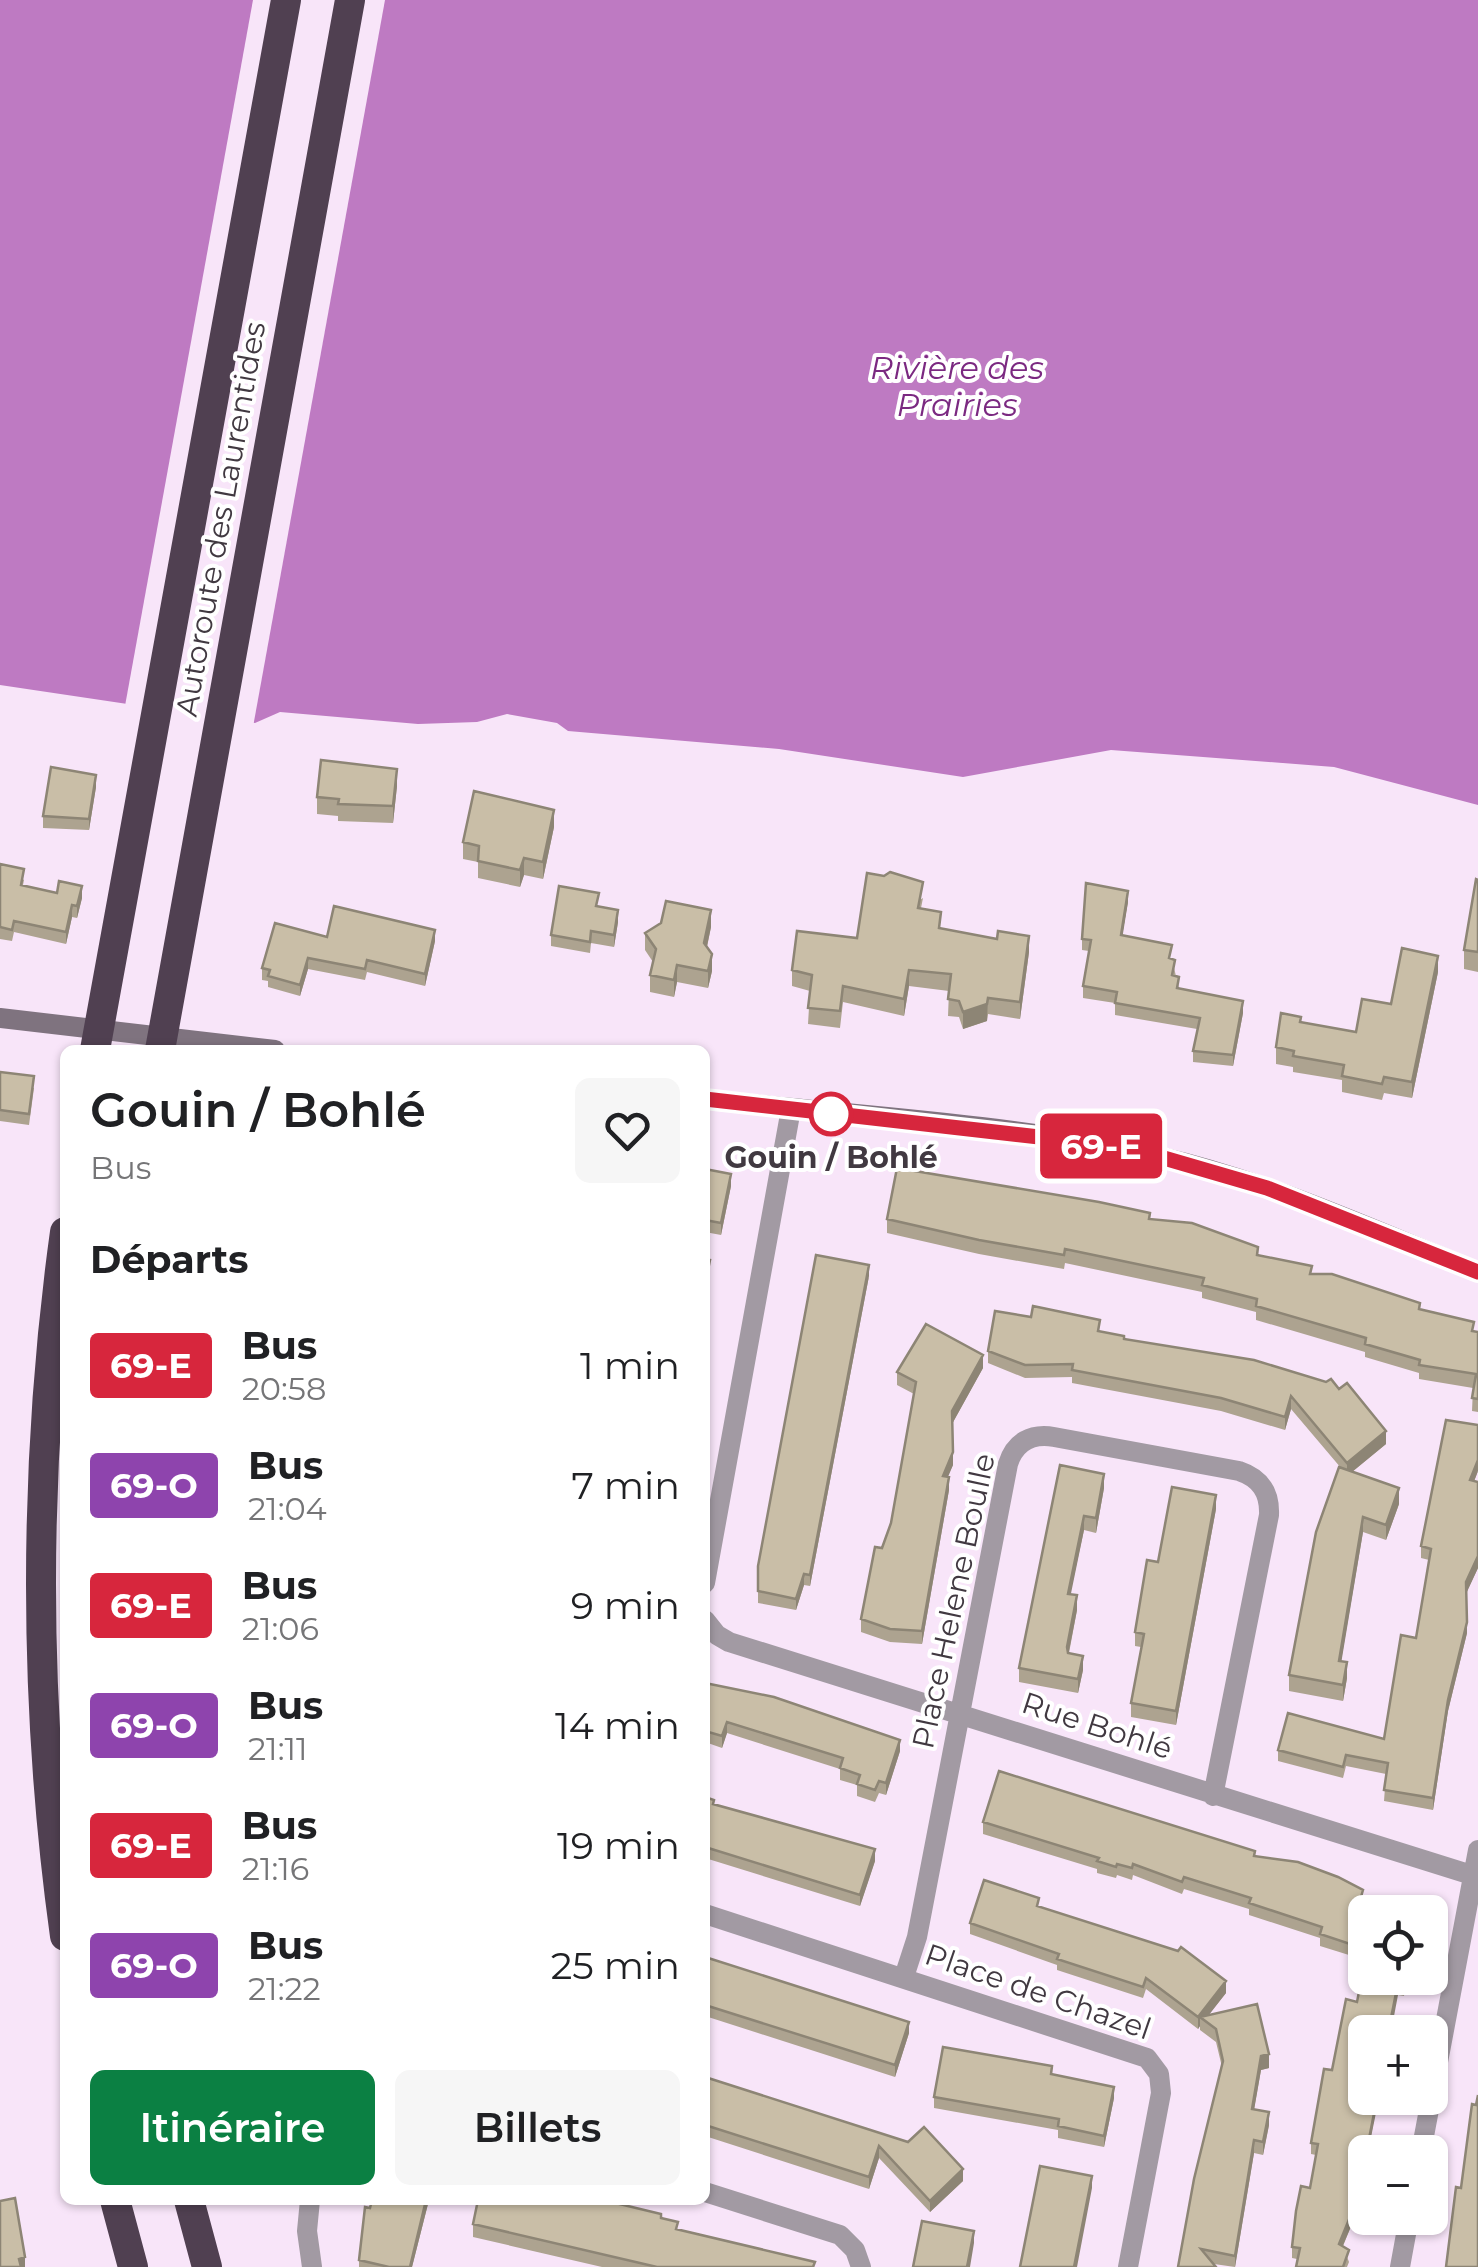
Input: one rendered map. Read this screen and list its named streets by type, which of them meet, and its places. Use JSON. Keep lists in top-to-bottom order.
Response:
{
  "streets": {
    "highway": ["Autoroute des Laurentides"],
    "street": ["Place Helene Boulle", "Rue Bohlé", "Place de Chazel"]
  },
  "crossings": [
    ["Place Helene Boulle", "Rue Bohlé"],
    ["Place Helene Boulle", "Place de Chazel"]
  ],
  "water": ["Rivière des Prairies"],
  "places": ["Gouin / Bohlé"],
  "lines": ["bus line 69-E"],
  "page": {
    "on_map": "69-E",
    "heading": [
      ["Gouin / Bohlé", "Bus"],
      "Départs"
    ],
    "list": [
      {
        "mark": "69-E",
        "name": "Bus",
        "note": "20:58",
        "value": "1 min"
      },
      {
        "mark": "69-O",
        "name": "Bus",
        "note": "21:04",
        "value": "7 min"
      },
      {
        "mark": "69-E",
        "name": "Bus",
        "note": "21:06",
        "value": "9 min"
      },
      {
        "mark": "69-O",
        "name": "Bus",
        "note": "21:11",
        "value": "14 min"
      },
      {
        "mark": "69-E",
        "name": "Bus",
        "note": "21:16",
        "value": "19 min"
      },
      {
        "mark": "69-O",
        "name": "Bus",
        "note": "21:22",
        "value": "25 min"
      }
    ],
    "map_buttons": ["+", "−"],
    "buttons": ["Itinéraire", "Billets"]
  }
}
